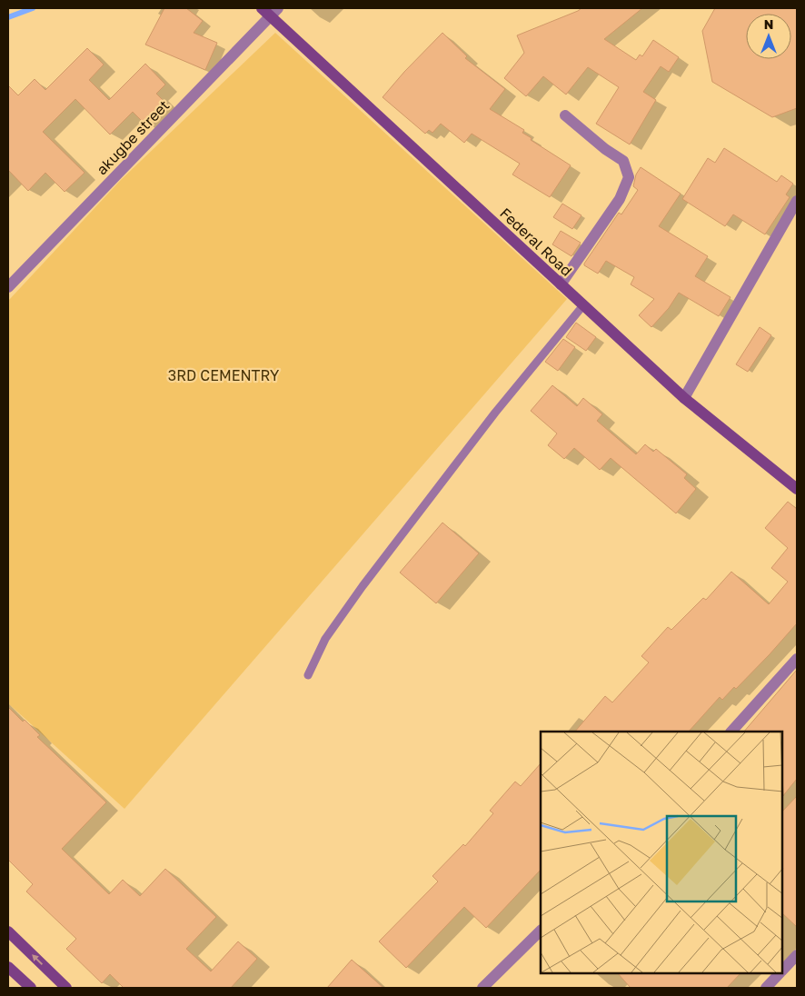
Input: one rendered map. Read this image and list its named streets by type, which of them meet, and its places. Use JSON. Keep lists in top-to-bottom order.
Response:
{
  "streets": {
    "street": ["akugbe street", "Federal Road"]
  },
  "crossings": [
    ["akugbe street", "Federal Road"]
  ],
  "parks": ["3RD CEMENTRY"],
  "north": "top"
}
